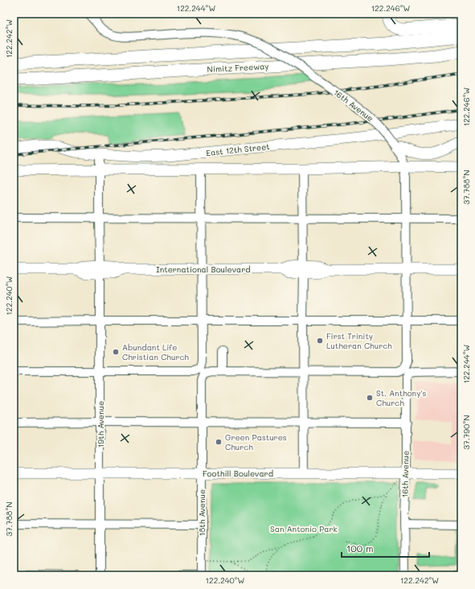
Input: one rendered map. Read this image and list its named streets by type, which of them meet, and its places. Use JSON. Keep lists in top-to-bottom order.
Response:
{
  "streets": {
    "highway": ["Nimitz Freeway"],
    "main road": ["East 12th Street", "International Boulevard", "Foothill Boulevard"],
    "street": ["16th Avenue", "19th Avenue", "18th Avenue"]
  },
  "crossings": [
    ["16th Avenue", "East 12th Street"],
    ["16th Avenue", "International Boulevard"],
    ["16th Avenue", "Foothill Boulevard"],
    ["East 12th Street", "19th Avenue"],
    ["East 12th Street", "18th Avenue"],
    ["International Boulevard", "19th Avenue"],
    ["International Boulevard", "18th Avenue"],
    ["19th Avenue", "Foothill Boulevard"],
    ["Foothill Boulevard", "18th Avenue"]
  ],
  "parks": ["San Antonio Park"],
  "places": [
    "First Trinity Lutheran Church",
    "Abundant Life Christian Church",
    "St. Anthony's Church",
    "Green Pastures Church"
  ],
  "scale_bar": "100 m",
  "coordinates": [
    "122.244°W",
    "122.246°W",
    "122.242°W",
    "37.788°N",
    "122.240°W",
    "37.790°N"
  ]
}
